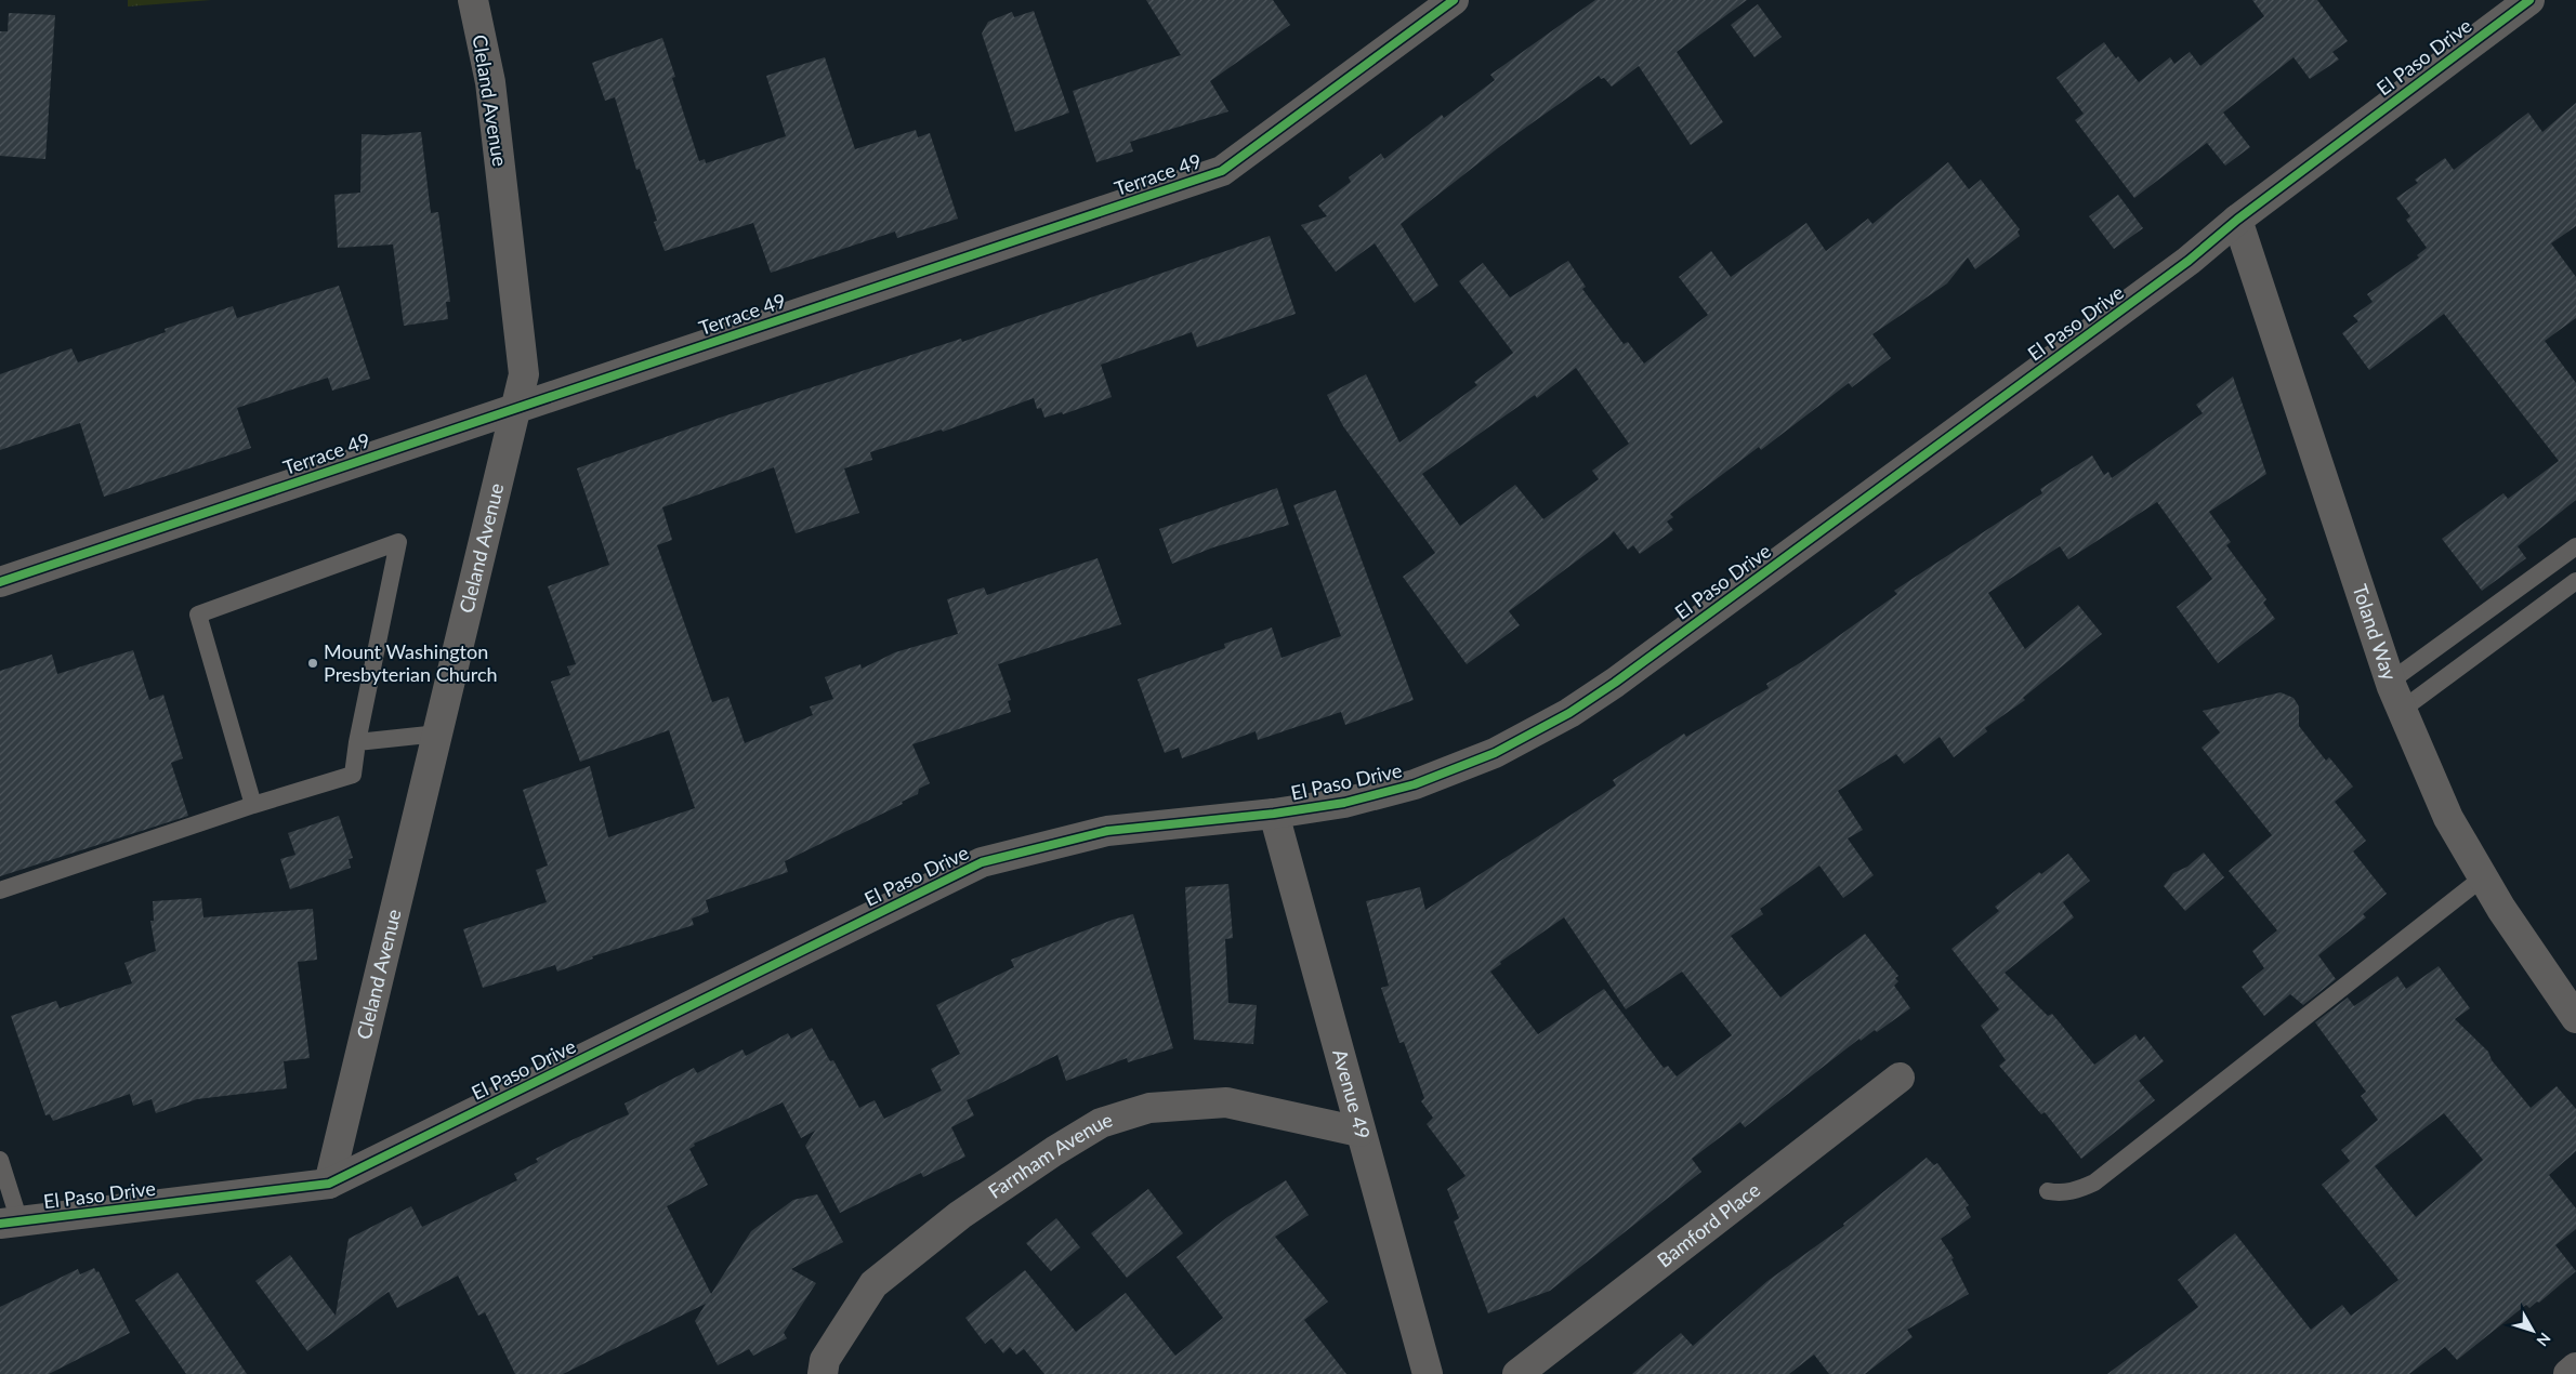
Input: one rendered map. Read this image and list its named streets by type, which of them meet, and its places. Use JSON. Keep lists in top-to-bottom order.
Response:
{
  "streets": {
    "street": [
      "El Paso Drive",
      "Cleland Avenue",
      "Terrace 49",
      "Toland Way",
      "Avenue 49",
      "Farnham Avenue",
      "Bamford Place"
    ]
  },
  "crossings": [
    ["El Paso Drive", "Cleland Avenue"],
    ["El Paso Drive", "Toland Way"],
    ["El Paso Drive", "Avenue 49"],
    ["Cleland Avenue", "Terrace 49"],
    ["Avenue 49", "Farnham Avenue"]
  ],
  "places": ["Mount Washington Presbyterian Church"],
  "north": "bottom right"
}
